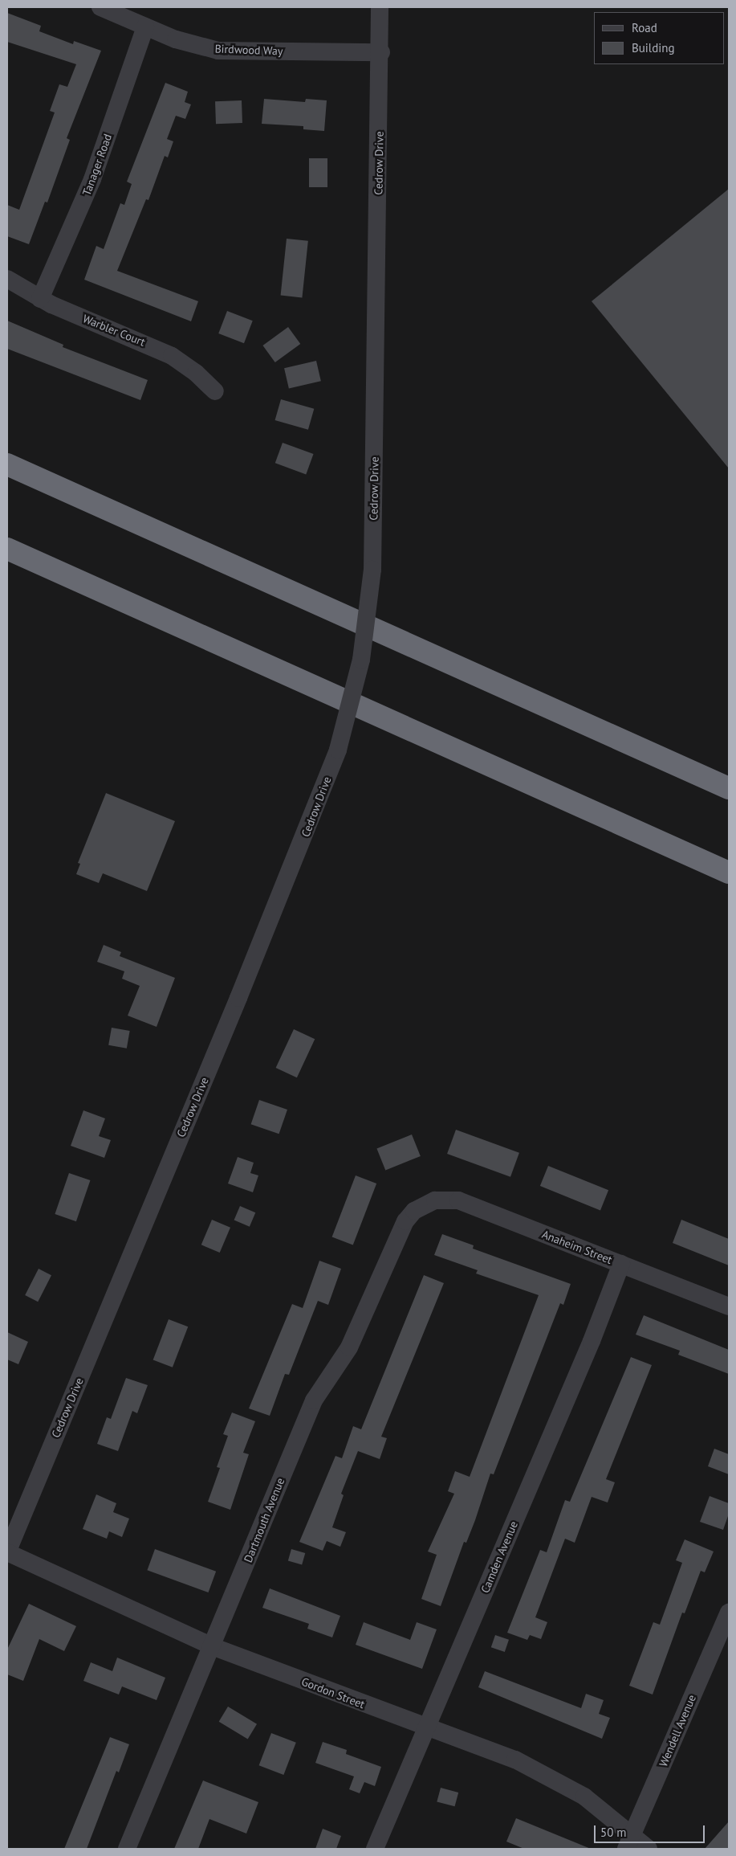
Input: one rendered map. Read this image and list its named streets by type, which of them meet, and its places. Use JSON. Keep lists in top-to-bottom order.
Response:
{
  "streets": {
    "street": [
      "Birdwood Way",
      "Cedrow Drive",
      "Tanager Road",
      "Warbler Court",
      "Anaheim Street",
      "Dartmouth Avenue",
      "Camden Avenue",
      "Gordon Street",
      "Wendell Avenue"
    ]
  },
  "crossings": [
    ["Birdwood Way", "Cedrow Drive"],
    ["Birdwood Way", "Tanager Road"],
    ["Cedrow Drive", "Gordon Street"],
    ["Tanager Road", "Warbler Court"],
    ["Anaheim Street", "Dartmouth Avenue"],
    ["Anaheim Street", "Camden Avenue"],
    ["Dartmouth Avenue", "Gordon Street"],
    ["Camden Avenue", "Gordon Street"],
    ["Gordon Street", "Wendell Avenue"]
  ],
  "legend": ["Road", "Building"],
  "scale_bar": "50 m"
}
